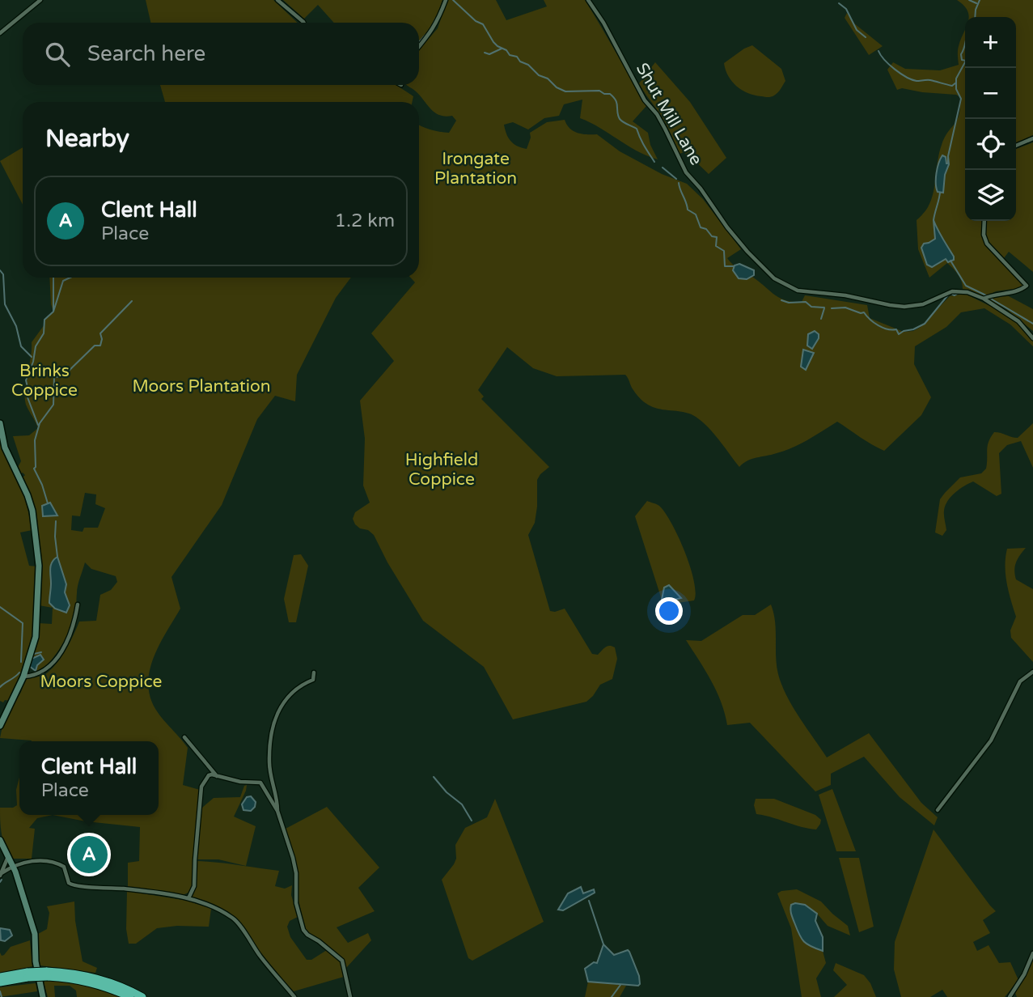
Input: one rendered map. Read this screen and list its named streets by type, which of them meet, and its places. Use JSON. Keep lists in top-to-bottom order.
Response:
{
  "streets": {
    "street": ["Shut Mill Lane"]
  },
  "parks": [
    "Irongate Plantation",
    "Brinks Coppice",
    "Moors Plantation",
    "Highfield Coppice",
    "Moors Coppice"
  ],
  "page": {
    "map_buttons": ["+", "−"],
    "search": "Search here",
    "heading": "Nearby",
    "list": [
      {
        "mark": "A",
        "name": "Clent Hall",
        "note": "Place",
        "value": "1.2 km"
      }
    ],
    "popup": ["Clent Hall", "Place"],
    "pins": "A"
  }
}
